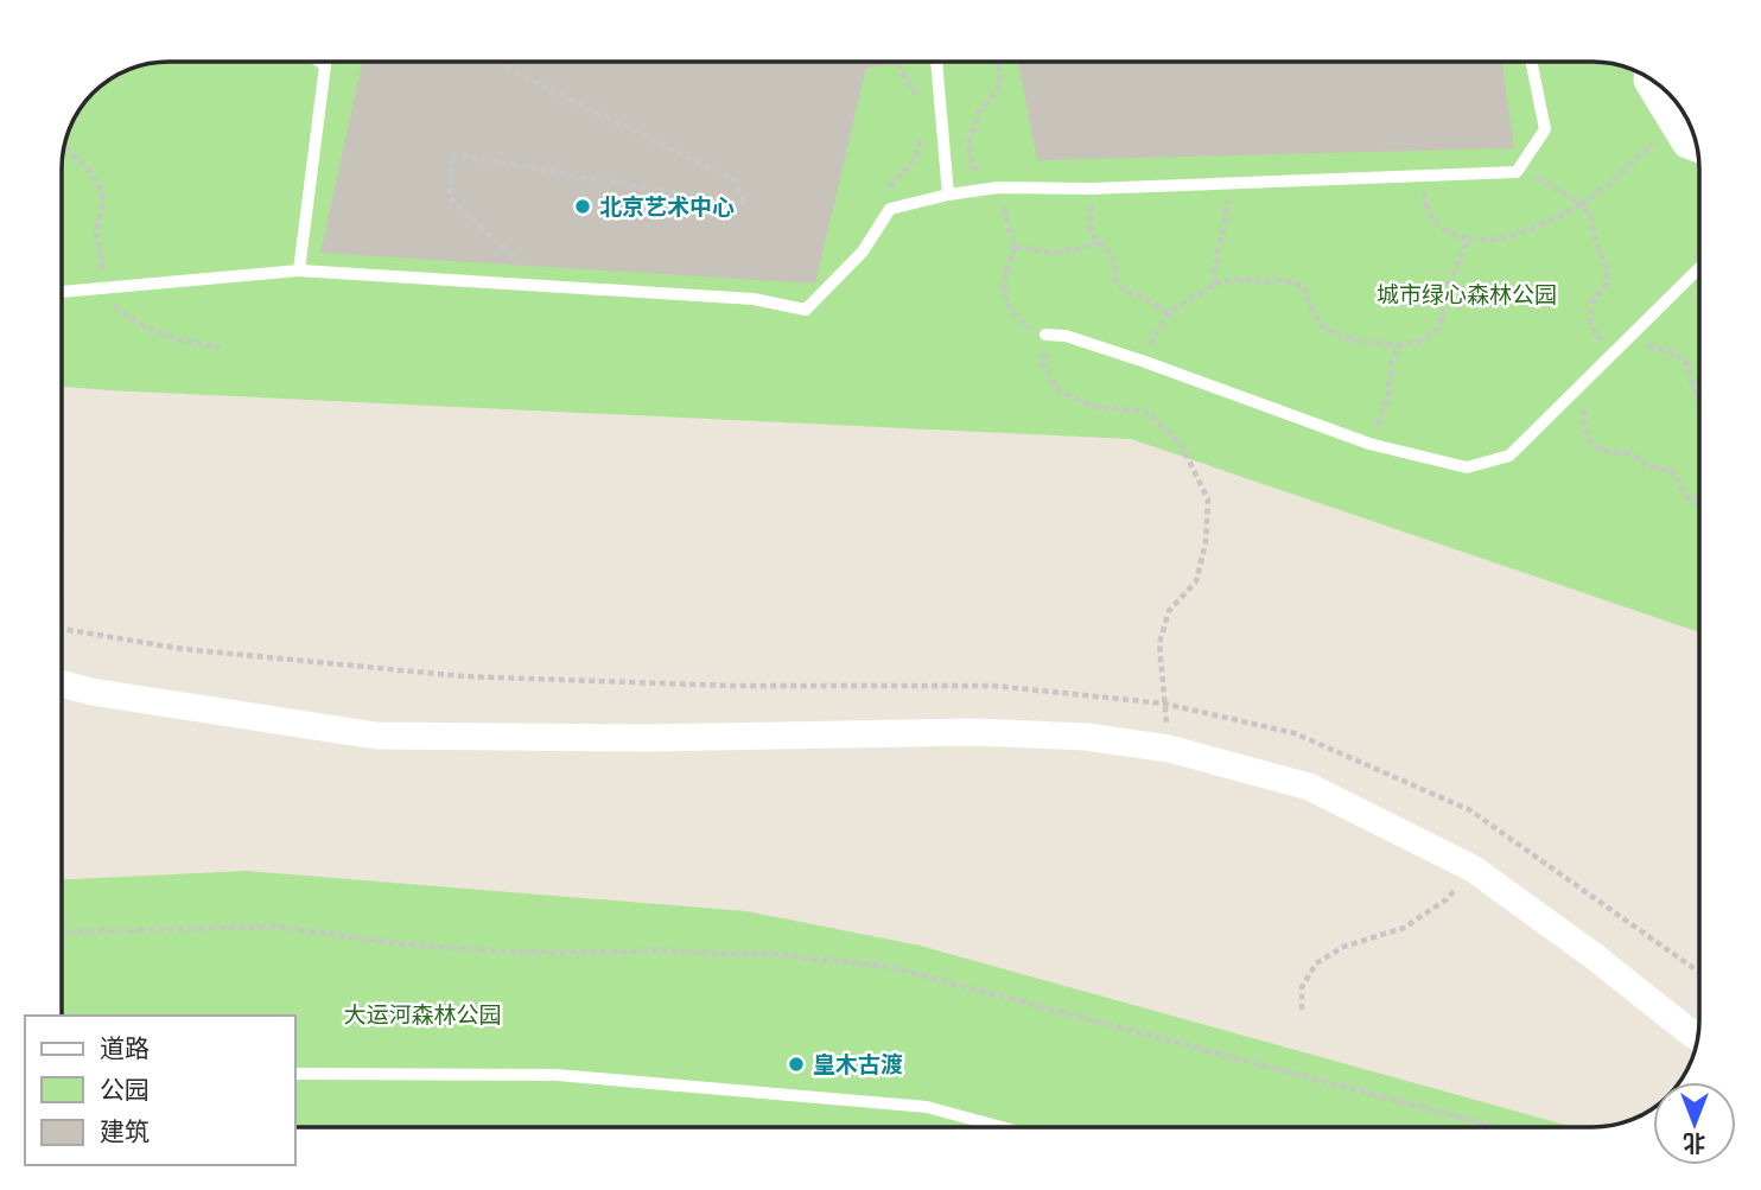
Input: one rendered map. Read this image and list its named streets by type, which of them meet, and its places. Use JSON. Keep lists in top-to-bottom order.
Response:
{
  "parks": ["城市绿心森林公园", "大运河森林公园"],
  "places": ["北京艺术中心", "皇木古渡"],
  "legend": ["道路", "公园", "建筑"],
  "north": "bottom"
}
